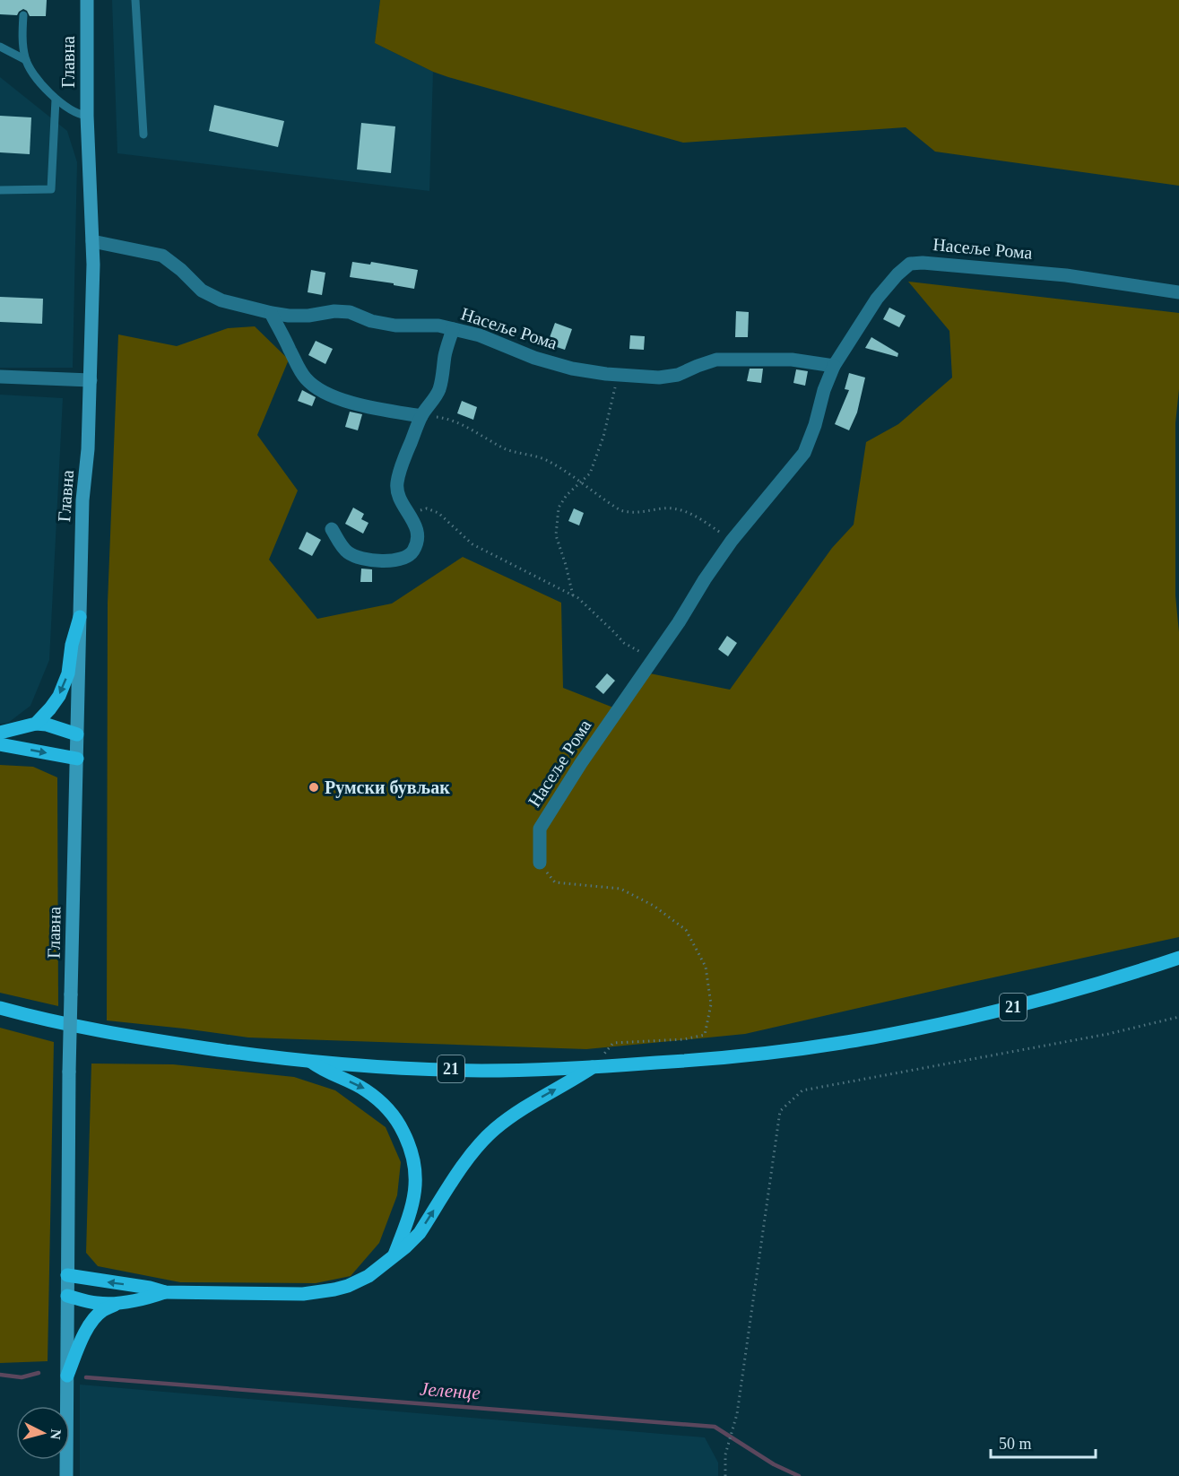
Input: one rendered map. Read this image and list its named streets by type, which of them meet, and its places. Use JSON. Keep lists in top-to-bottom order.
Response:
{
  "streets": {
    "main road": ["Главна", "21"],
    "street": ["Насеље Рома"]
  },
  "crossings": [
    ["Главна", "Насеље Рома"]
  ],
  "water": ["Јеленце"],
  "places": ["Румски бувљак"],
  "scale_bar": "50 m",
  "north": "right"
}
